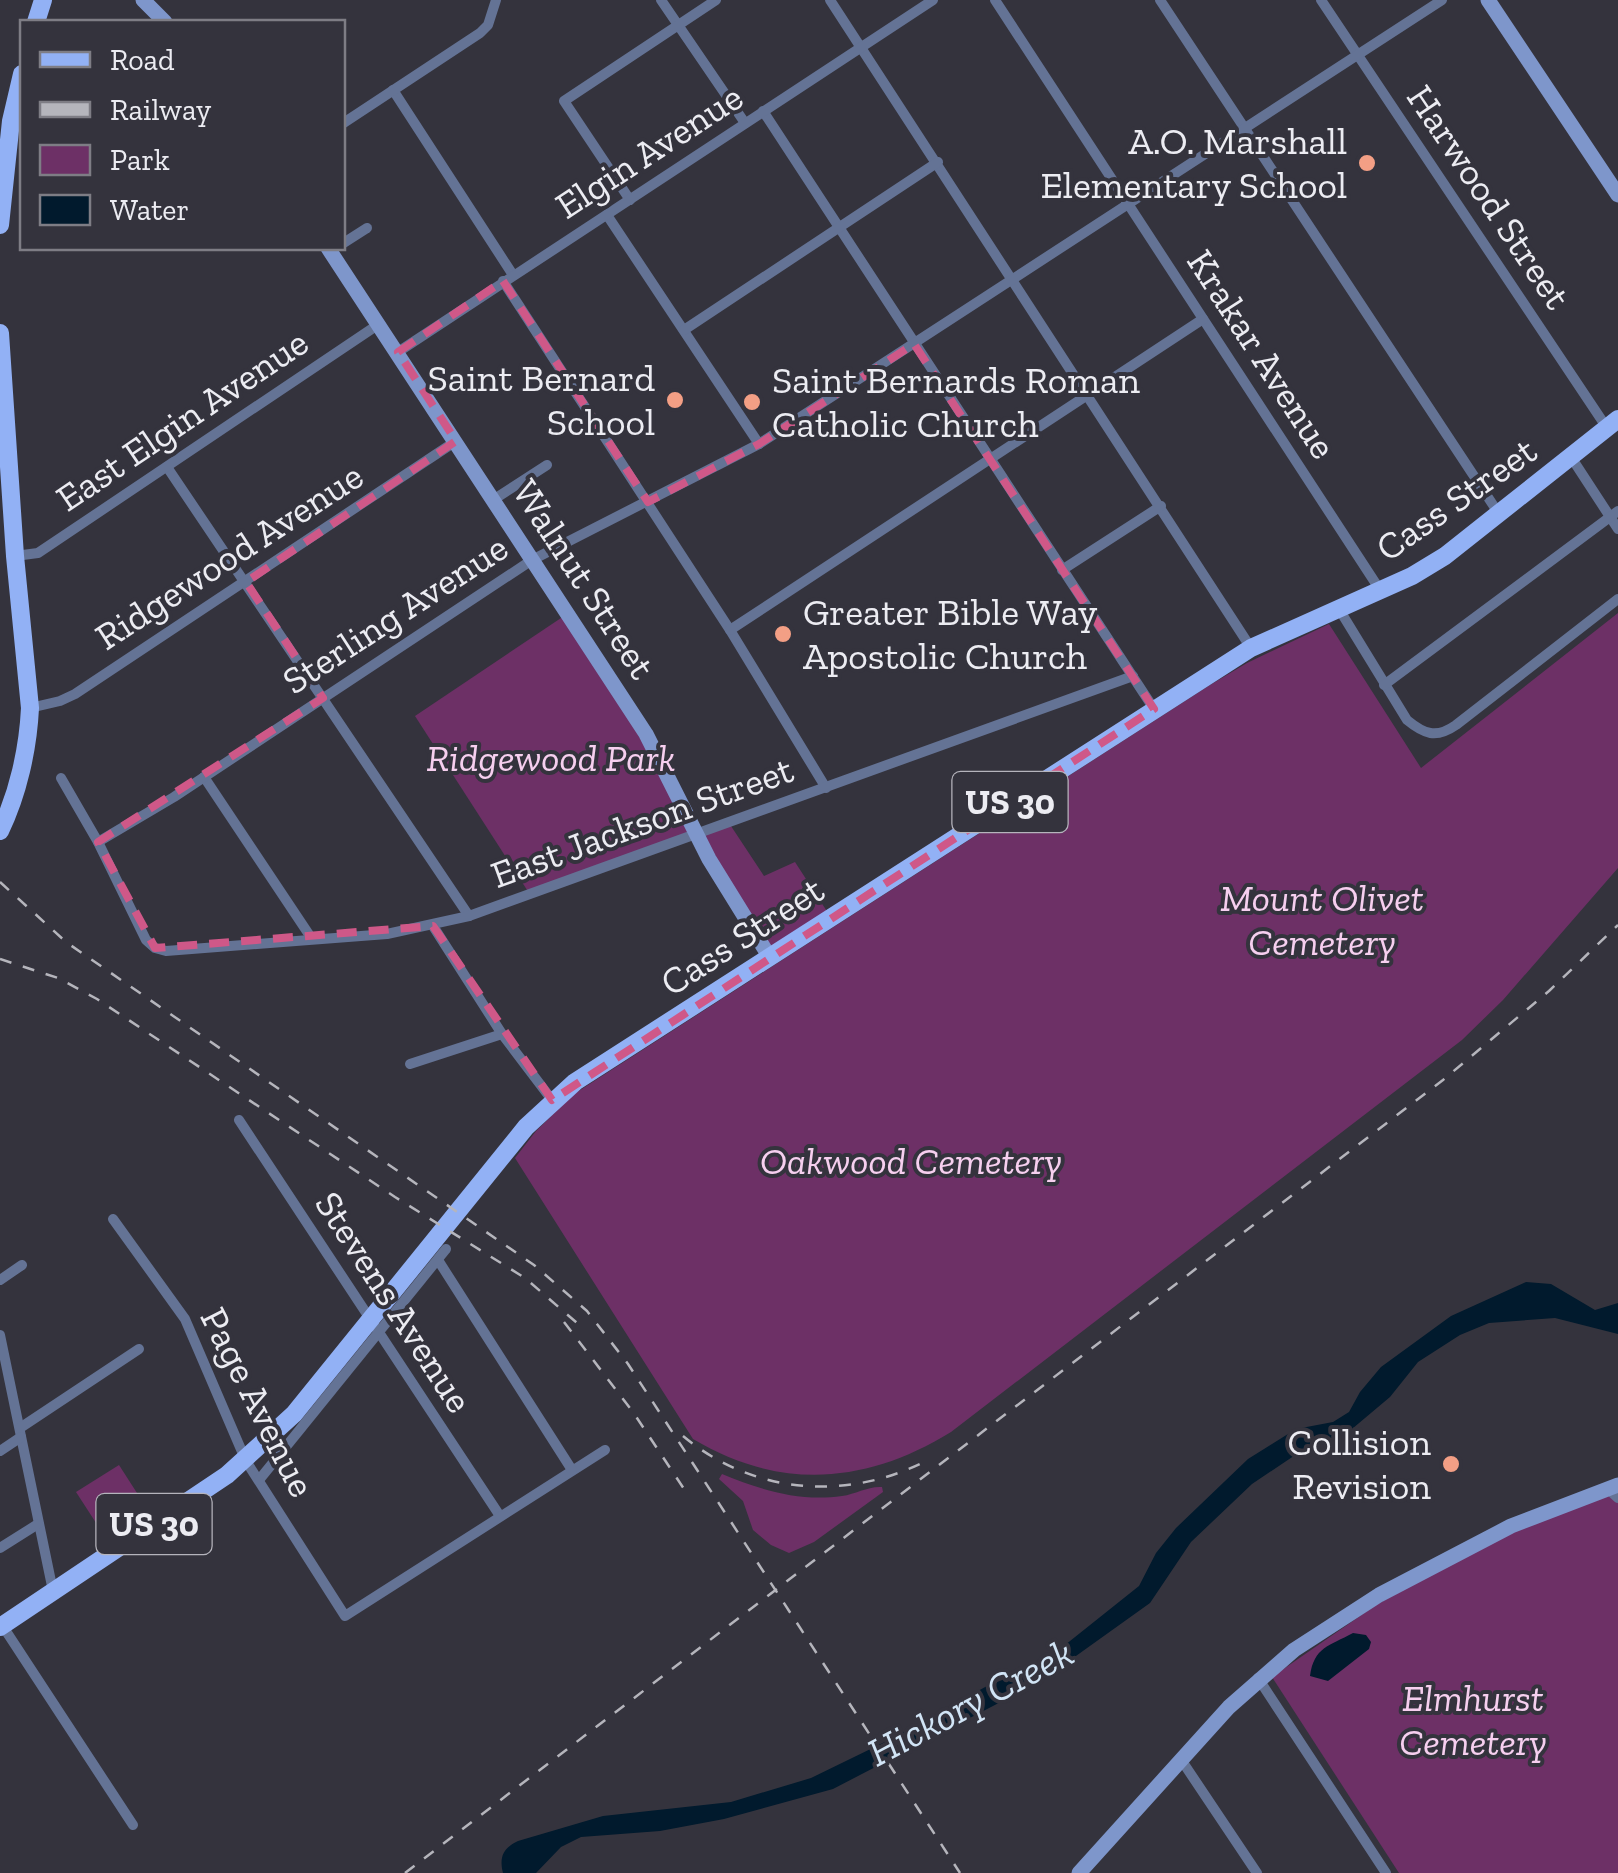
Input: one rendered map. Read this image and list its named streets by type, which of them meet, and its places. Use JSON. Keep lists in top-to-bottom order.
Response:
{
  "streets": {
    "main road": ["Cass Street", "US 30"],
    "street": [
      "Elgin Avenue",
      "Harwood Street",
      "Krakar Avenue",
      "East Elgin Avenue",
      "Ridgewood Avenue",
      "Walnut Street",
      "Sterling Avenue",
      "East Jackson Street",
      "Stevens Avenue",
      "Page Avenue"
    ]
  },
  "crossings": [
    ["Elgin Avenue", "Walnut Street"],
    ["Harwood Street", "Cass Street"],
    ["Harwood Street", "Sterling Avenue"],
    ["Krakar Avenue", "Cass Street"],
    ["Krakar Avenue", "Sterling Avenue"],
    ["East Elgin Avenue", "Walnut Street"],
    ["Cass Street", "Walnut Street"],
    ["Cass Street", "Page Avenue"],
    ["Ridgewood Avenue", "Walnut Street"],
    ["Walnut Street", "Sterling Avenue"],
    ["Walnut Street", "East Jackson Street"],
    ["Sterling Avenue", "East Jackson Street"],
    ["Stevens Avenue", "Page Avenue"]
  ],
  "water": ["Hickory Creek"],
  "parks": [
    "Ridgewood Park",
    "Mount Olivet Cemetery",
    "Oakwood Cemetery",
    "Elmhurst Cemetery"
  ],
  "places": [
    "A.O. Marshall Elementary School",
    "Saint Bernard School",
    "Saint Bernards Roman Catholic Church",
    "Greater Bible Way Apostolic Church",
    "Collision Revision"
  ],
  "legend": [
    "Road",
    "Railway",
    "Park",
    "Water"
  ]
}
